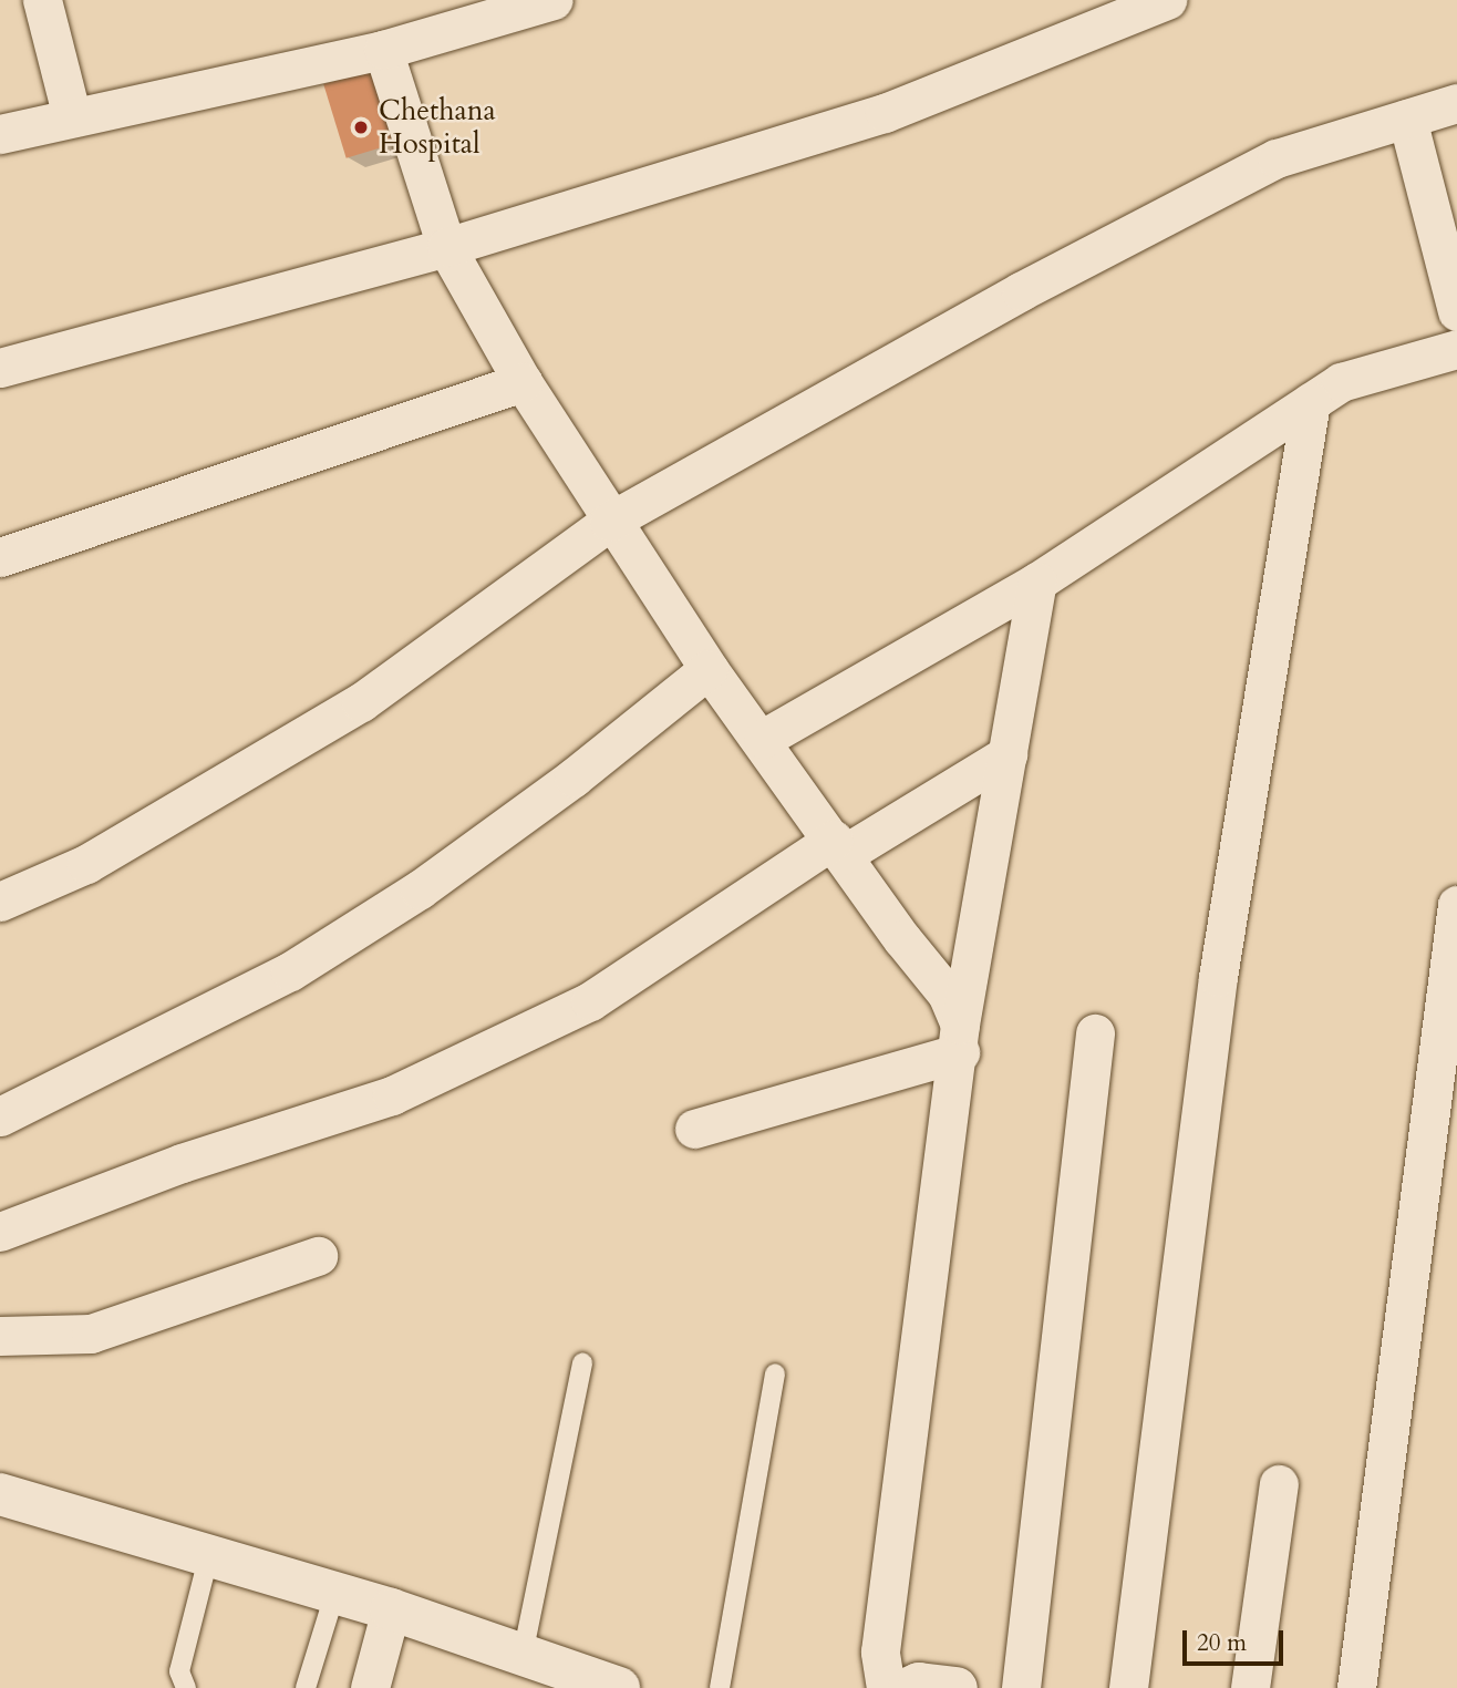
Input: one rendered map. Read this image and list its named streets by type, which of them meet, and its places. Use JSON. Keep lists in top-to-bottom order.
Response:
{
  "places": ["Chethana Hospital"],
  "scale_bar": "20 m"
}
